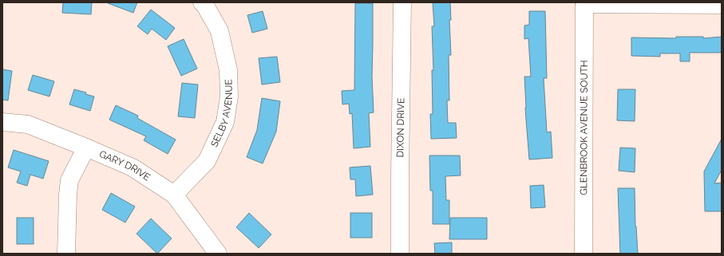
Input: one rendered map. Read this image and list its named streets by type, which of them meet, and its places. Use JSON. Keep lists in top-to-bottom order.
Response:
{
  "streets": {
    "street": [
      "SELBY AVENUE",
      "DIXON DRIVE",
      "GLENBROOK AVENUE SOUTH",
      "GARY DRIVE"
    ]
  },
  "crossings": [
    ["SELBY AVENUE", "GARY DRIVE"]
  ]
}
